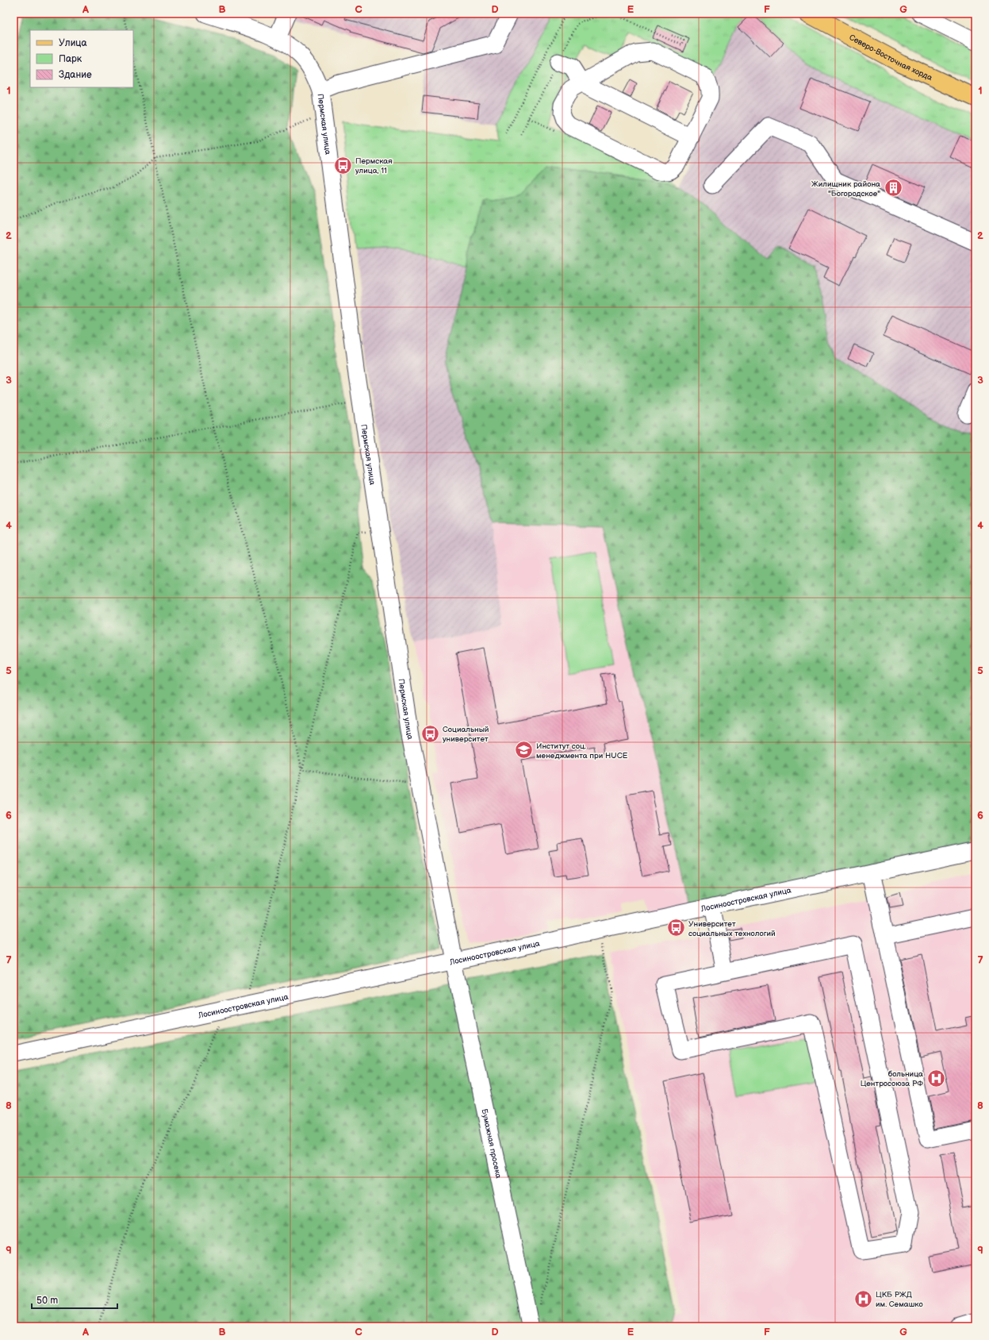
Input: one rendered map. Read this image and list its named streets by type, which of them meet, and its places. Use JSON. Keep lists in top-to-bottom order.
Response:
{
  "streets": {
    "main road": ["Северо-Восточная хорда"],
    "street": ["Пермская улица", "Лосиноостровская улица", "Бумажная просека"]
  },
  "crossings": [
    ["Пермская улица", "Лосиноостровская улица"],
    ["Пермская улица", "Бумажная просека"],
    ["Лосиноостровская улица", "Бумажная просека"]
  ],
  "places": {
    "bus stop": ["Пермская улица, 11", "Социальный университет", "Университет социальных технологий"],
    "building": ["Жилищник района \"Богородское\""],
    "school or university": ["Институт соц. менеджмента при HUCE"],
    "hospital": ["больница Центросоюза РФ", "ЦКБ РЖД им. Семашко"]
  },
  "legend": ["Улица", "Парк", "Здание"],
  "scale_bar": "50 m",
  "grid": {
    "columns": [
      "A",
      "B",
      "C",
      "D",
      "E",
      "F",
      "G"
    ],
    "rows": [
      "1",
      "2",
      "3",
      "4",
      "5",
      "6",
      "7",
      "8",
      "9"
    ]
  }
}
